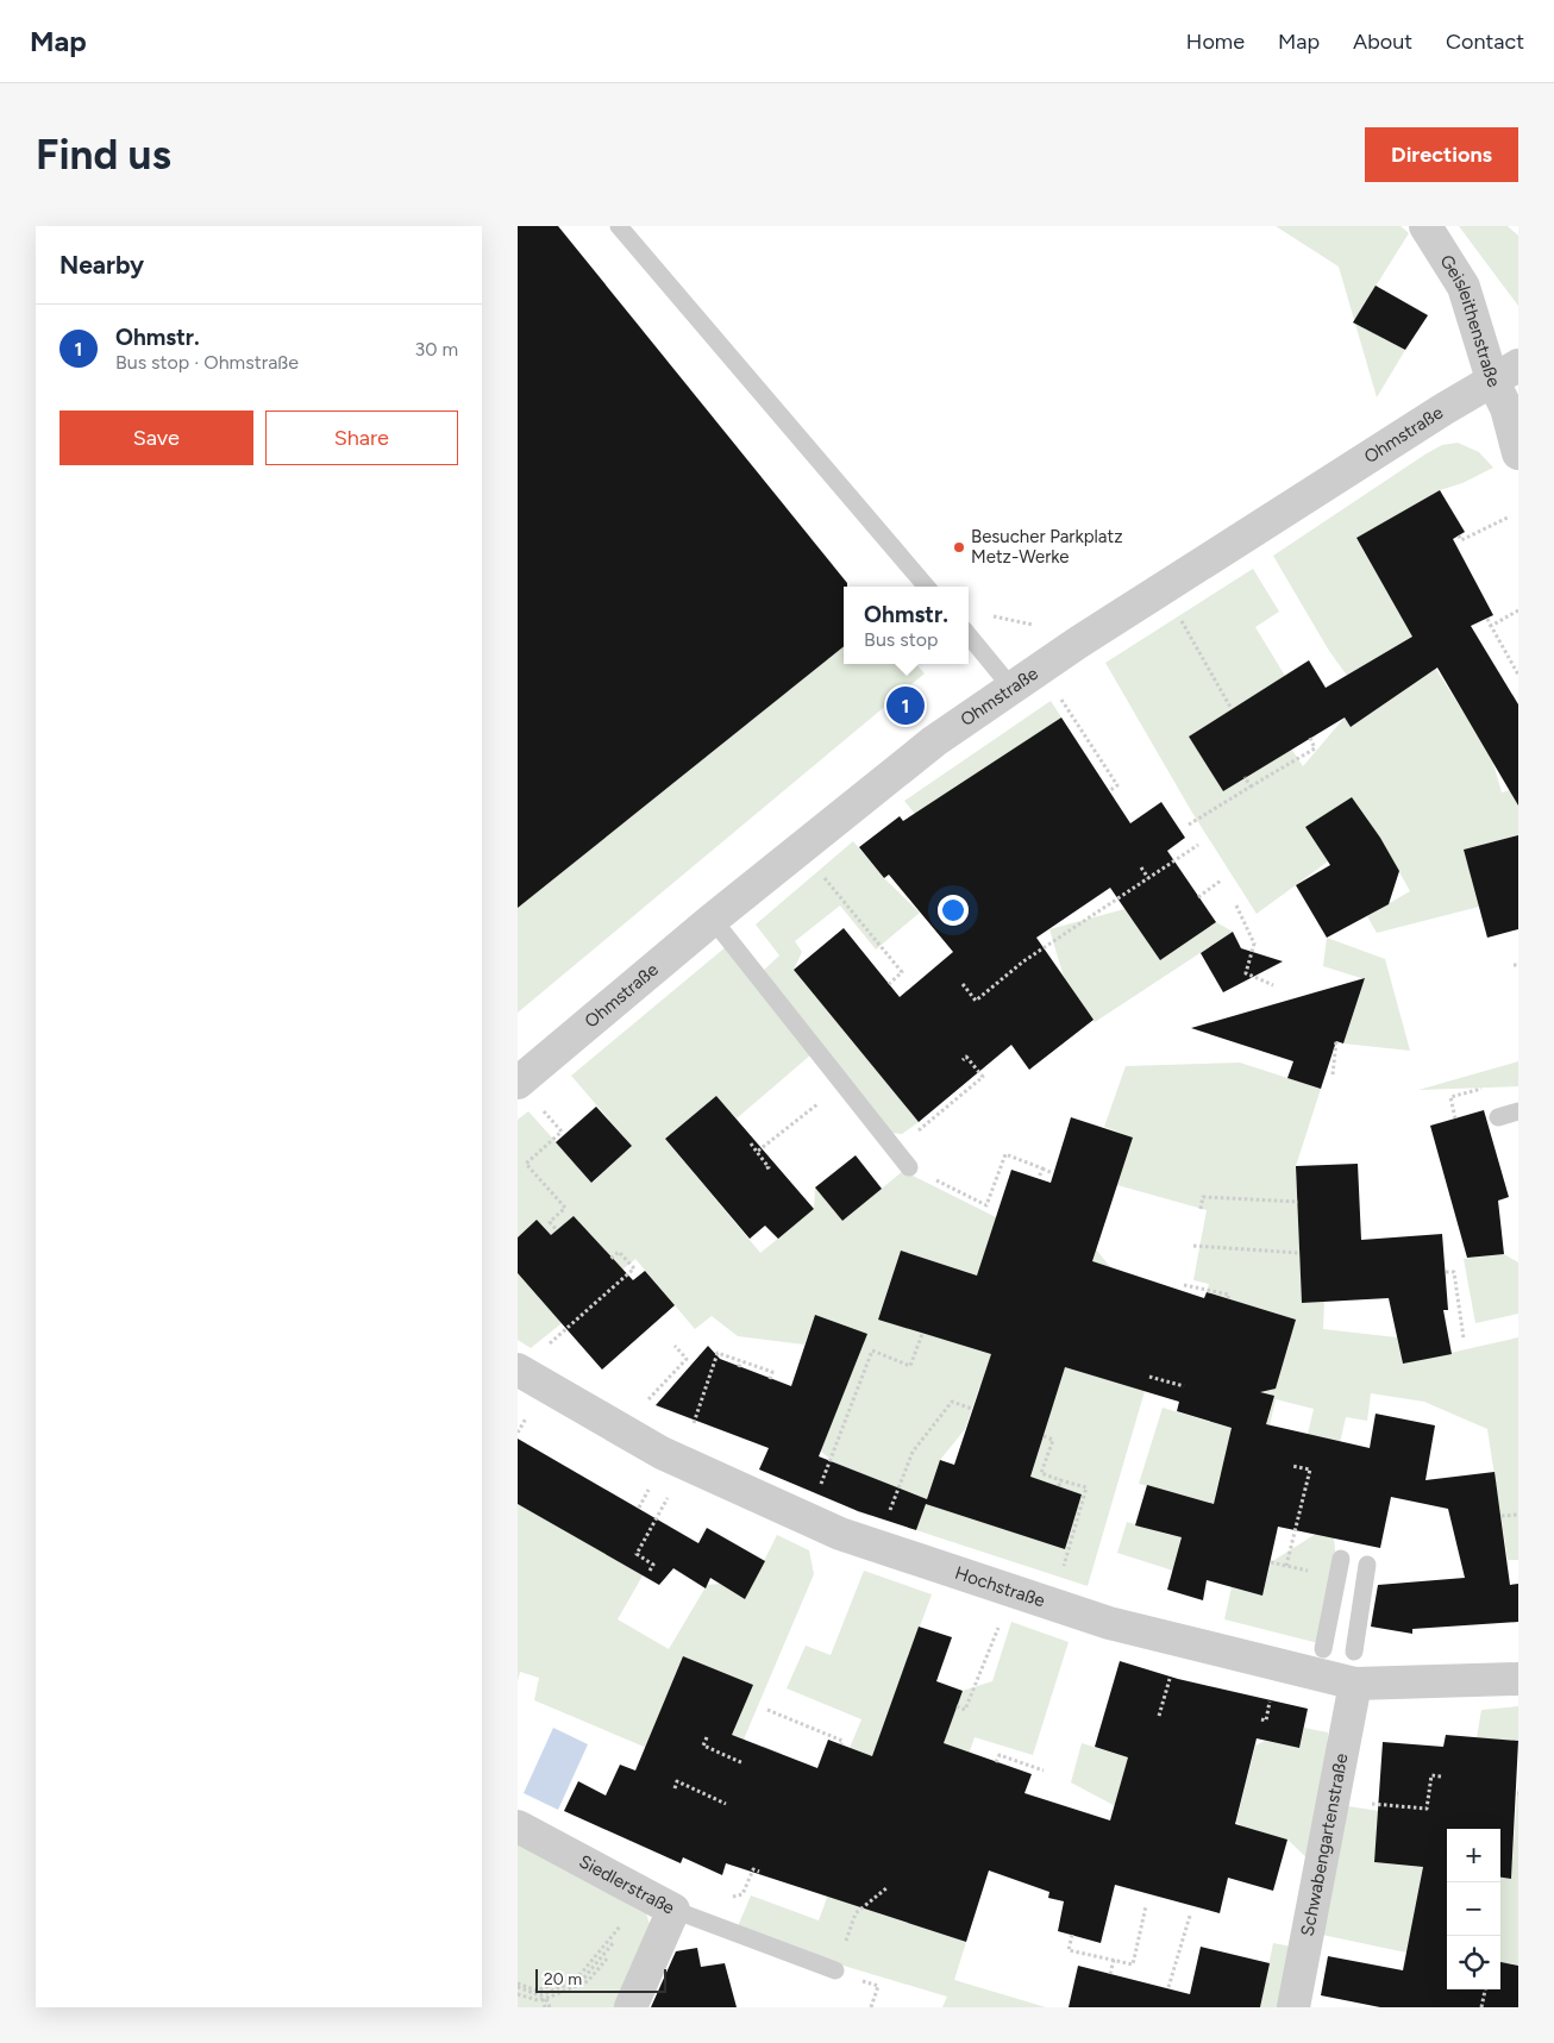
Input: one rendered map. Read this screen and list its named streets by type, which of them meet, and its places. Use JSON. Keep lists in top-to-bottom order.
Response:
{
  "streets": {
    "street": [
      "Geisleithenstraße",
      "Ohmstraße",
      "Hochstraße",
      "Schwabengartenstraße",
      "Siedlerstraße"
    ]
  },
  "crossings": [
    ["Geisleithenstraße", "Ohmstraße"],
    ["Hochstraße", "Schwabengartenstraße"]
  ],
  "places": ["Besucher Parkplatz Metz-Werke"],
  "scale_bar": "20 m",
  "page": {
    "header": "Map",
    "nav": [
      "Home",
      "Map",
      "About",
      "Contact"
    ],
    "buttons": [
      "Directions",
      ["Save", "Share"]
    ],
    "title": "Find us",
    "heading": "Nearby",
    "list": [
      {
        "mark": "1",
        "name": "Ohmstr.",
        "note": "Bus stop · Ohmstraße",
        "value": "30 m"
      }
    ],
    "popup": ["Ohmstr.", "Bus stop"],
    "pins": "1",
    "map_buttons": ["+", "−"],
    "scale": "20 m"
  }
}
